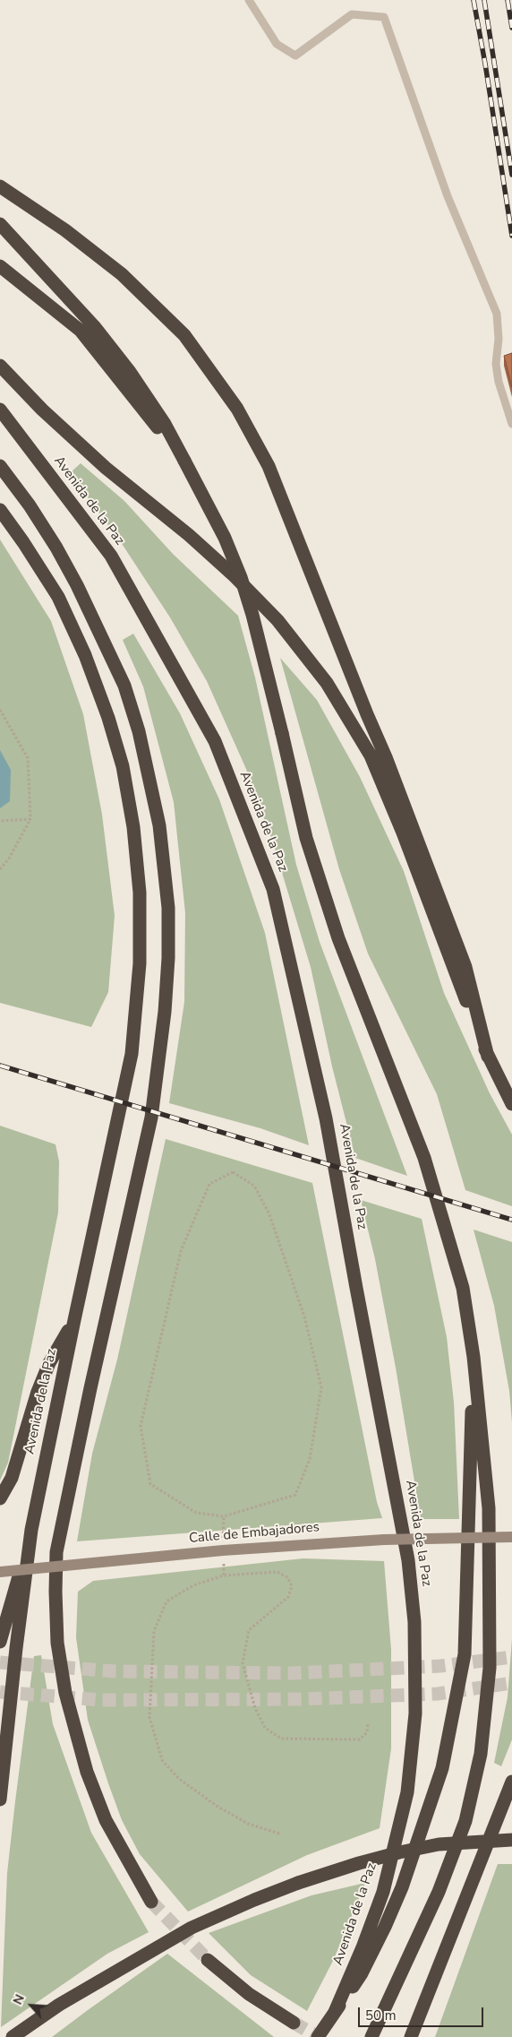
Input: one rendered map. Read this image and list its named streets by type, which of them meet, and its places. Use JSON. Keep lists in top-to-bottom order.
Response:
{
  "streets": {
    "highway": ["Avenida de la Paz"],
    "main road": ["Calle de Embajadores"]
  },
  "scale_bar": "50 m",
  "north": "top left"
}
